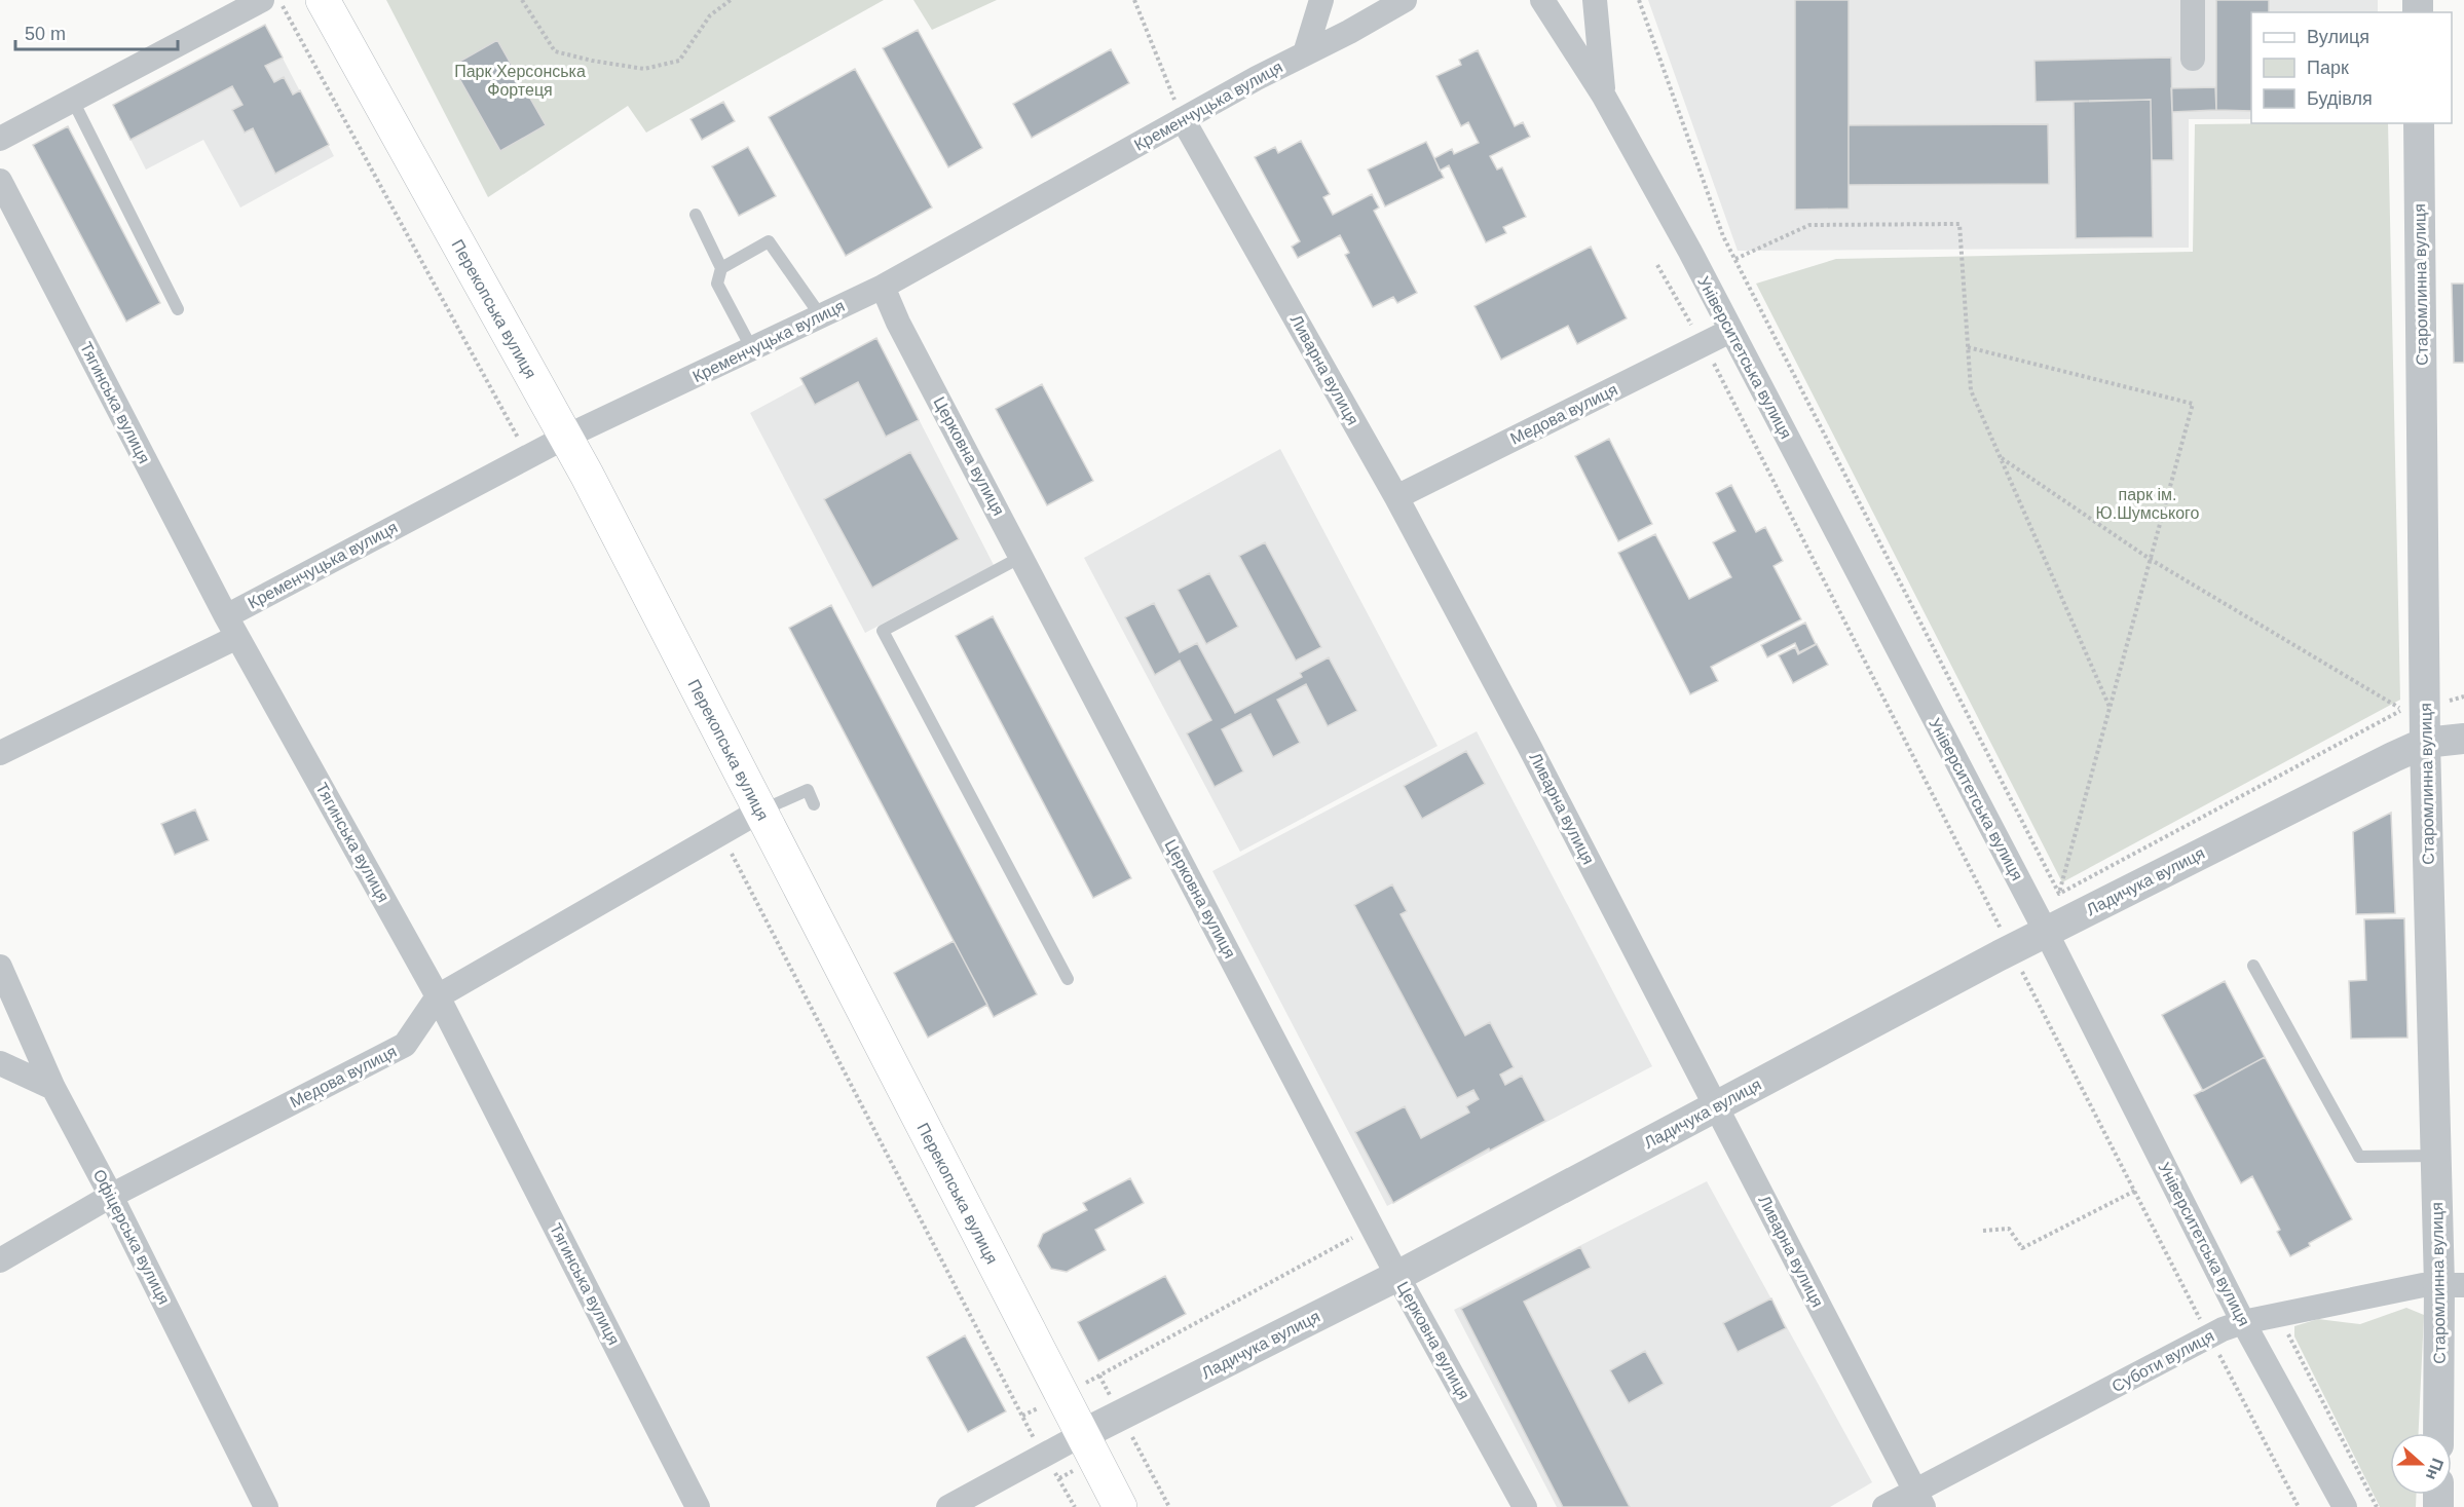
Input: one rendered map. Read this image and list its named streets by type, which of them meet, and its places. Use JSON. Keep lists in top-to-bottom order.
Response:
{
  "streets": {
    "main road": ["Перекопська вулиця"],
    "street": [
      "Кременчуцька вулиця",
      "Старомлинна вулиця",
      "Університетська вулиця",
      "Ливарна вулиця",
      "Тягинська вулиця",
      "Медова вулиця",
      "Церковна вулиця",
      "Ладичука вулиця",
      "Офіцерська вулиця",
      "Суботи вулиця"
    ]
  },
  "crossings": [
    ["Кременчуцька вулиця", "Перекопська вулиця"],
    ["Кременчуцька вулиця", "Ливарна вулиця"],
    ["Кременчуцька вулиця", "Тягинська вулиця"],
    ["Кременчуцька вулиця", "Церковна вулиця"],
    ["Старомлинна вулиця", "Ладичука вулиця"],
    ["Старомлинна вулиця", "Суботи вулиця"],
    ["Перекопська вулиця", "Медова вулиця"],
    ["Перекопська вулиця", "Ладичука вулиця"],
    ["Університетська вулиця", "Медова вулиця"],
    ["Університетська вулиця", "Ладичука вулиця"],
    ["Університетська вулиця", "Суботи вулиця"],
    ["Ливарна вулиця", "Медова вулиця"],
    ["Ливарна вулиця", "Ладичука вулиця"],
    ["Ливарна вулиця", "Суботи вулиця"],
    ["Тягинська вулиця", "Медова вулиця"],
    ["Медова вулиця", "Офіцерська вулиця"],
    ["Церковна вулиця", "Ладичука вулиця"]
  ],
  "parks": ["Парк Херсонська Фортеця", "парк ім. Ю.Шумського"],
  "legend": ["Вулиця", "Парк", "Будівля"],
  "scale_bar": "50 m",
  "north": "right"
}
